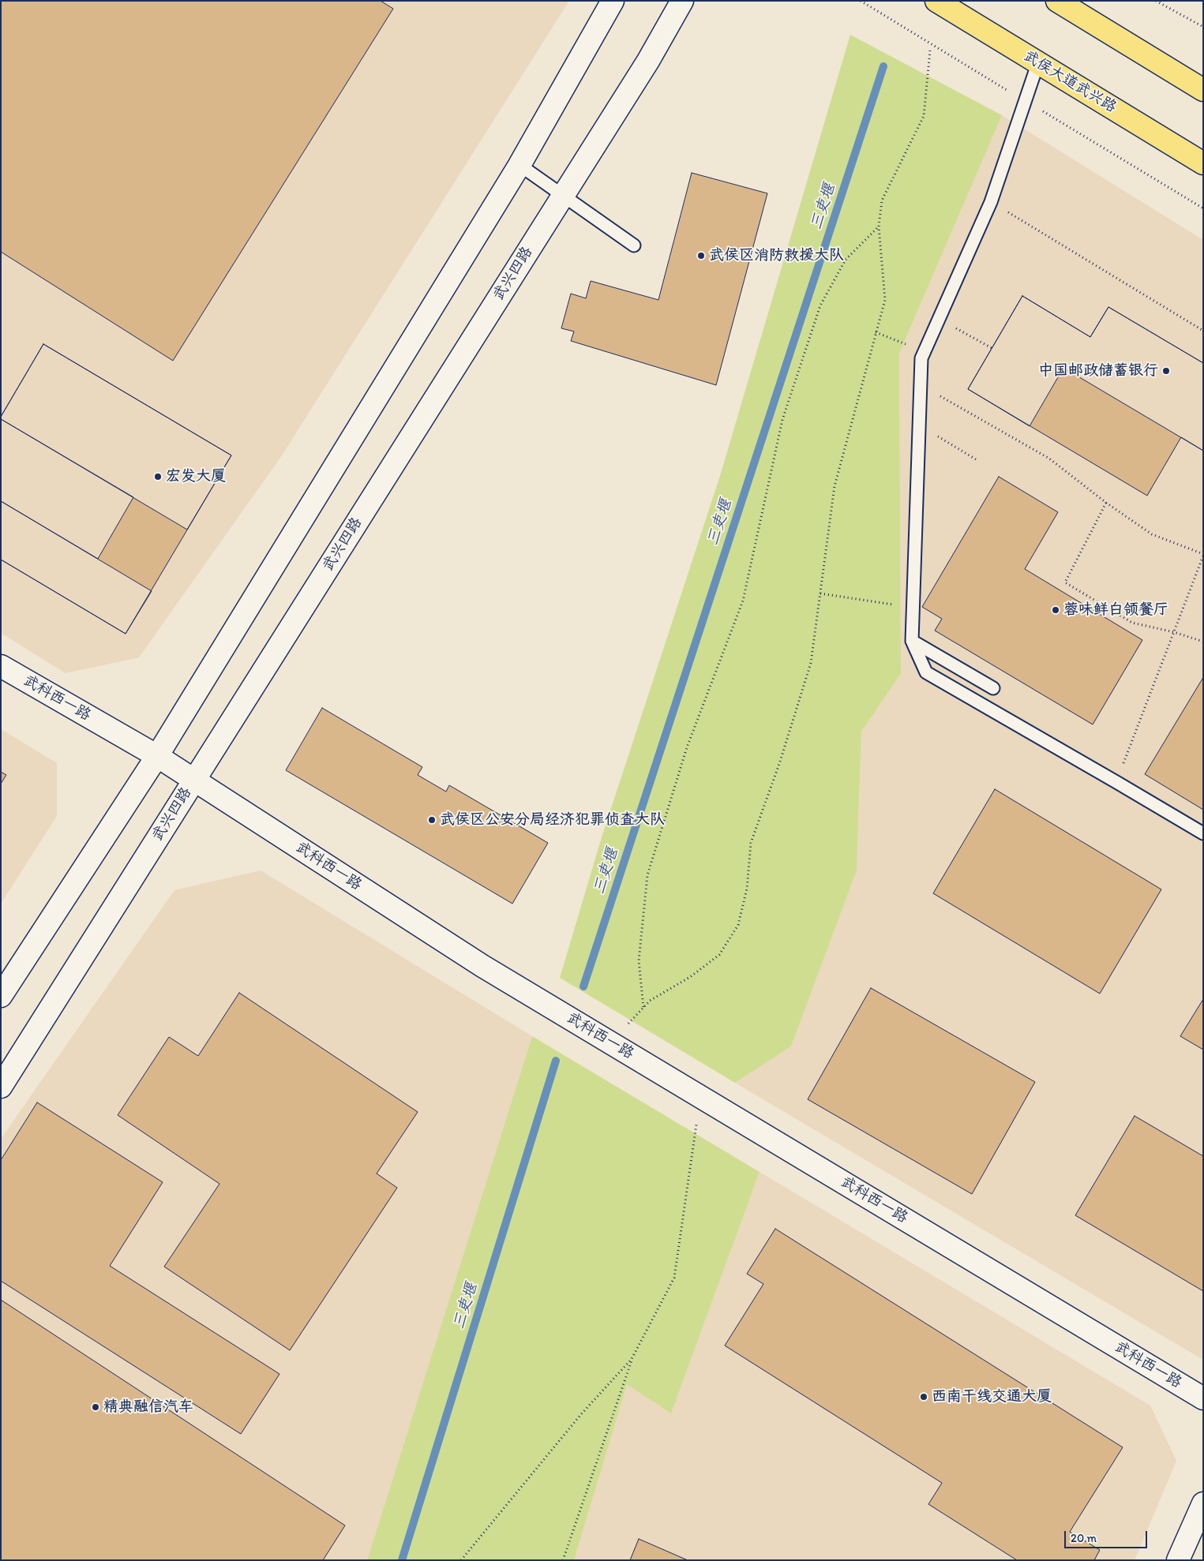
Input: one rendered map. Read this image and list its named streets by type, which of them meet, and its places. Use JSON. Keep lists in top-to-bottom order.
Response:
{
  "streets": {
    "main road": ["武侯大道武兴路", "武兴四路", "武科西一路"]
  },
  "crossings": [
    ["武兴四路", "武科西一路"]
  ],
  "water": ["三吏堰"],
  "places": [
    "武侯区消防救援大队",
    "中国邮政储蓄银行",
    "宏发大厦",
    "蓉味鲜白领餐厅",
    "武侯区公安分局经济犯罪侦查大队",
    "西南干线交通大厦",
    "精典融信汽车"
  ],
  "scale_bar": "20 m"
}
